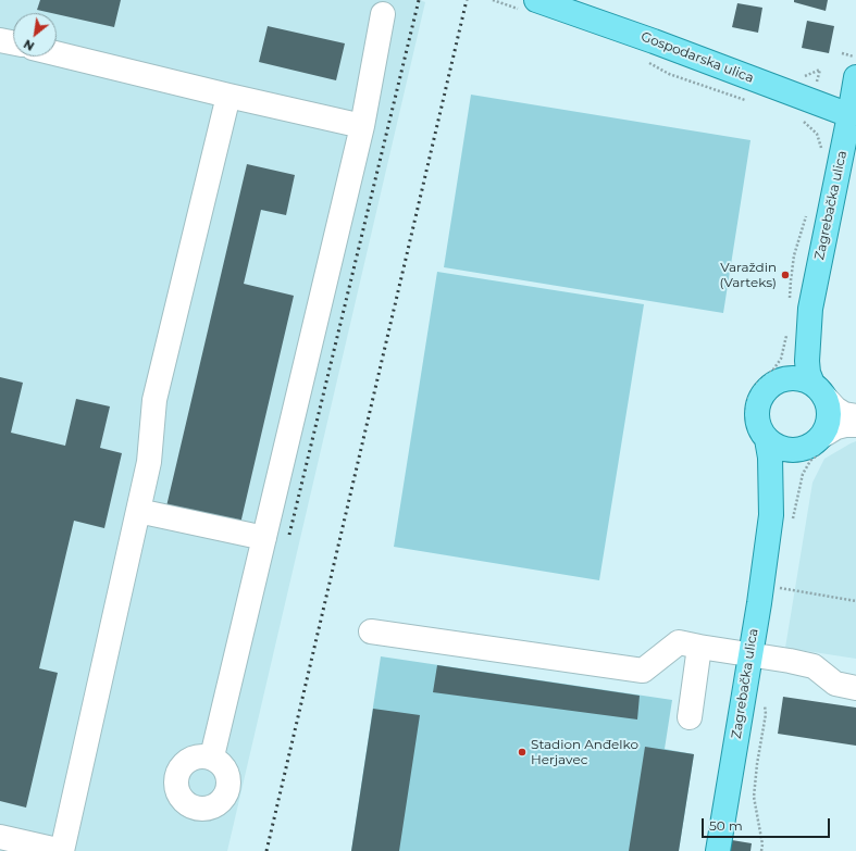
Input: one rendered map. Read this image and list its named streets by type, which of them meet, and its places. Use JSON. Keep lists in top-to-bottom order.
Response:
{
  "streets": {
    "main road": ["Gospodarska ulica", "Zagrebačka ulica"]
  },
  "crossings": [
    ["Gospodarska ulica", "Zagrebačka ulica"]
  ],
  "places": ["Varaždin (Varteks)", "Stadion Anđelko Herjavec"],
  "scale_bar": "50 m",
  "north": "bottom left"
}
